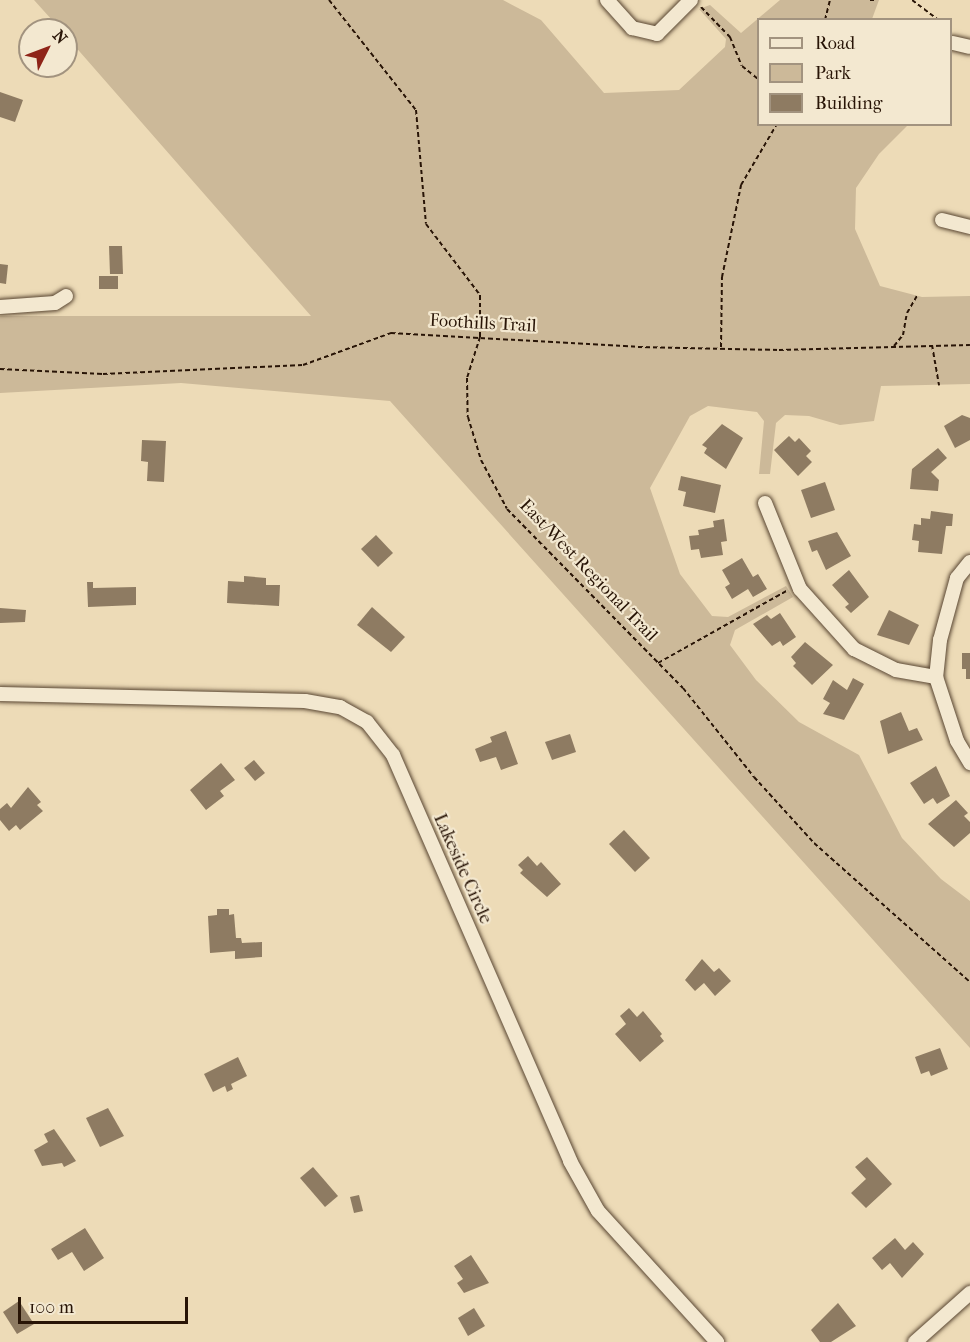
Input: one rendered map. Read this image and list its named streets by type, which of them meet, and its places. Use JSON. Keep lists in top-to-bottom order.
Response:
{
  "streets": {
    "street": ["Lakeside Circle"],
    "path": ["Foothills Trail", "East/West Regional Trail"]
  },
  "crossings": [
    ["Foothills Trail", "East/West Regional Trail"]
  ],
  "legend": ["Road", "Park", "Building"],
  "scale_bar": "100 m",
  "north": "top right"
}
